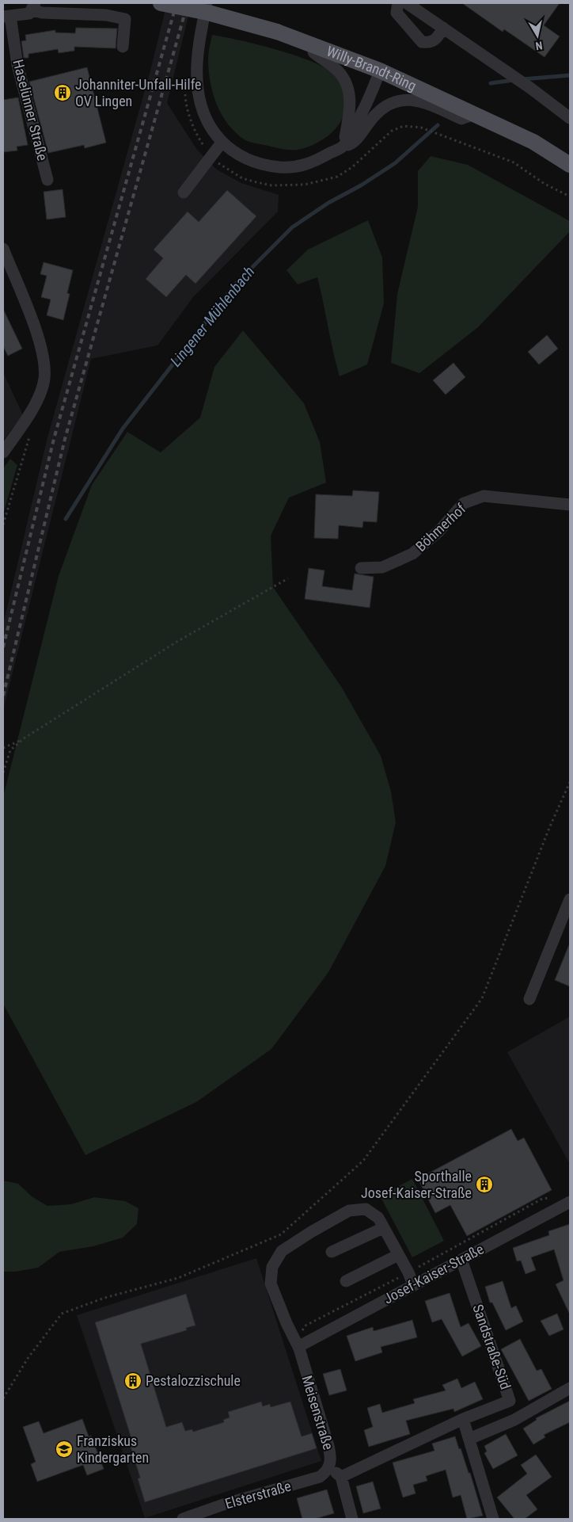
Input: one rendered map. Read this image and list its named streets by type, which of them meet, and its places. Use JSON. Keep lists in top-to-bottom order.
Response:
{
  "streets": {
    "main road": ["Willy-Brandt-Ring"],
    "street": [
      "Haselünner Straße",
      "Böhmerhof",
      "Josef-Kaiser-Straße",
      "Sandstraße-Süd",
      "Meisenstraße",
      "Elsterstraße"
    ]
  },
  "crossings": [
    ["Josef-Kaiser-Straße", "Sandstraße-Süd"],
    ["Josef-Kaiser-Straße", "Meisenstraße"],
    ["Sandstraße-Süd", "Meisenstraße"],
    ["Meisenstraße", "Elsterstraße"]
  ],
  "water": ["Lingener Mühlenbach"],
  "places": {
    "building": ["Johanniter-Unfall-Hilfe OV Lingen", "Sporthalle Josef-Kaiser-Straße", "Pestalozzischule"],
    "school or university": ["Franziskus Kindergarten"]
  },
  "north": "bottom"
}
